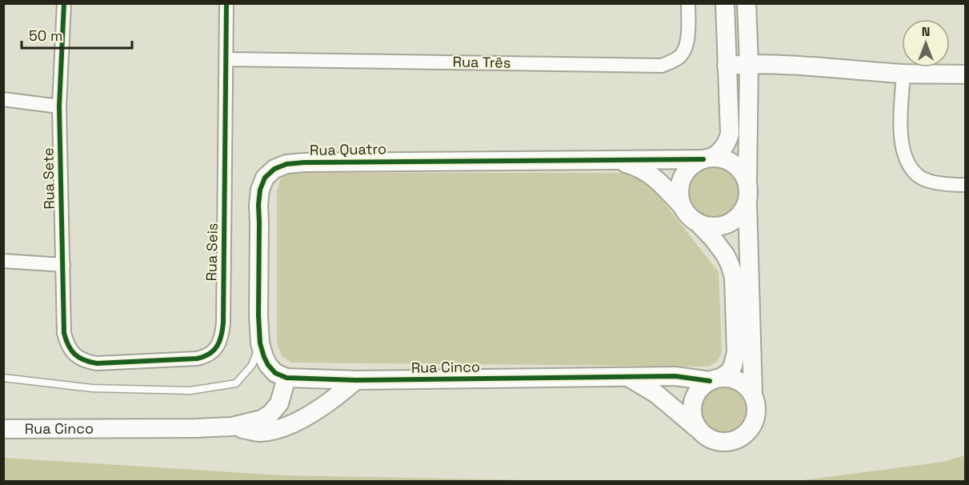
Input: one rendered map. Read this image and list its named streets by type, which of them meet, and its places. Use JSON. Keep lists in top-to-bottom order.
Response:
{
  "streets": {
    "street": [
      "Rua Três",
      "Rua Quatro",
      "Rua Sete",
      "Rua Seis",
      "Rua Cinco"
    ]
  },
  "crossings": [
    ["Rua Três", "Rua Seis"],
    ["Rua Quatro", "Rua Cinco"],
    ["Rua Sete", "Rua Seis"]
  ],
  "scale_bar": "50 m",
  "north": "top"
}
